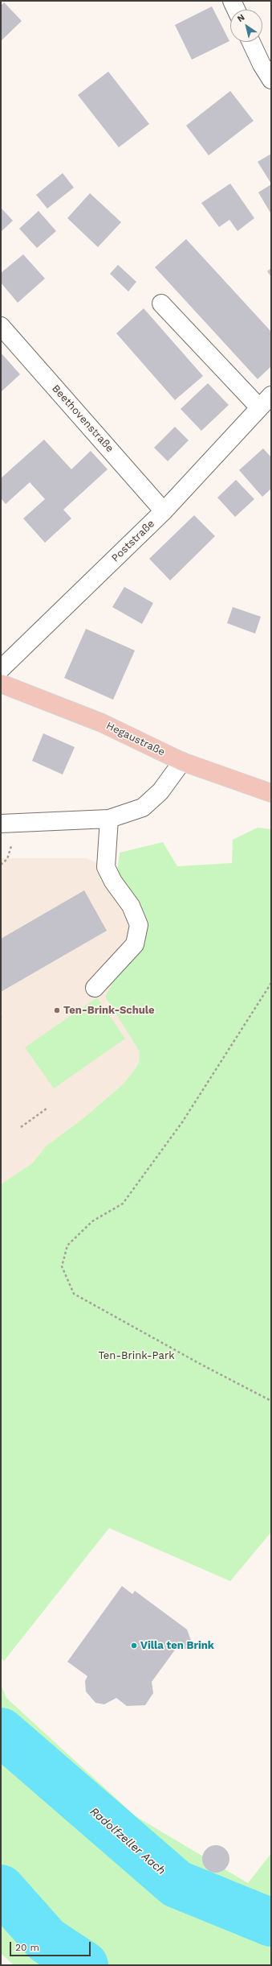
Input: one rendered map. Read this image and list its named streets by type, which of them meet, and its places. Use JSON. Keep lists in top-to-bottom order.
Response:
{
  "streets": {
    "main road": ["Hegaustraße"],
    "street": ["Beethovenstraße", "Poststraße"]
  },
  "crossings": [
    ["Beethovenstraße", "Poststraße"]
  ],
  "water": ["Radolfzeller Aach"],
  "parks": ["Ten-Brink-Park"],
  "places": ["Ten-Brink-Schule", "Villa ten Brink"],
  "scale_bar": "20 m",
  "north": "top left"
}
